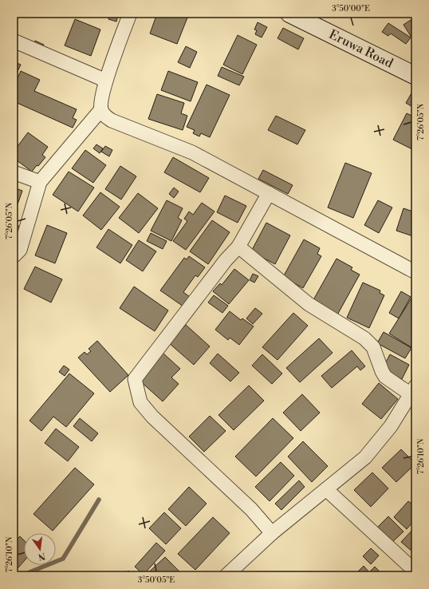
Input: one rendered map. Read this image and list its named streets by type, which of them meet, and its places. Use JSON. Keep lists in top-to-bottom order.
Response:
{
  "streets": {
    "main road": ["Eruwa Road"]
  },
  "north": "bottom",
  "coordinates": [
    "3°50'00\"E",
    "7°26'05\"N",
    "7°26'10\"N",
    "3°50'05\"E"
  ]
}
